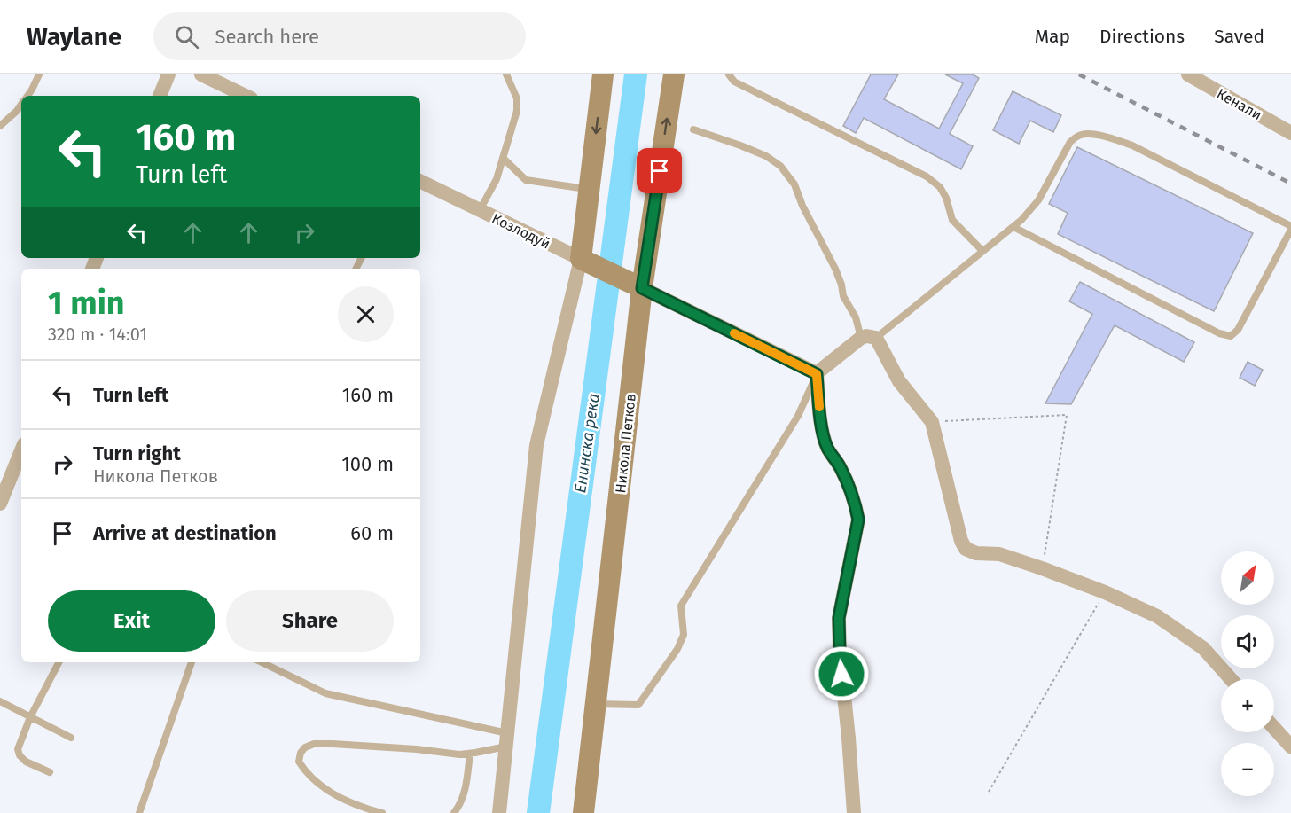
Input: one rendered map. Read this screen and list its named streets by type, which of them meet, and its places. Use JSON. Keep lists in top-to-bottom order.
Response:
{
  "streets": {
    "main road": ["Козлодуй", "Никола Петков"],
    "street": ["Кенали"]
  },
  "crossings": [
    ["Козлодуй", "Никола Петков"]
  ],
  "water": ["Енинска река"],
  "north": "top right",
  "page": {
    "header": "Waylane",
    "search": "Search here",
    "nav": ["Map", "Directions", "Saved"],
    "turn": ["160 m", "Turn left"],
    "heading": ["1 min", "320 m · 14:01"],
    "list": [
      {
        "name": "Turn left",
        "value": "160 m"
      },
      {
        "name": "Turn right",
        "note": "Никола Петков",
        "value": "100 m"
      },
      {
        "name": "Arrive at destination",
        "value": "60 m"
      }
    ],
    "map_buttons": ["+", "−"],
    "buttons": ["Exit", "Share"]
  }
}
